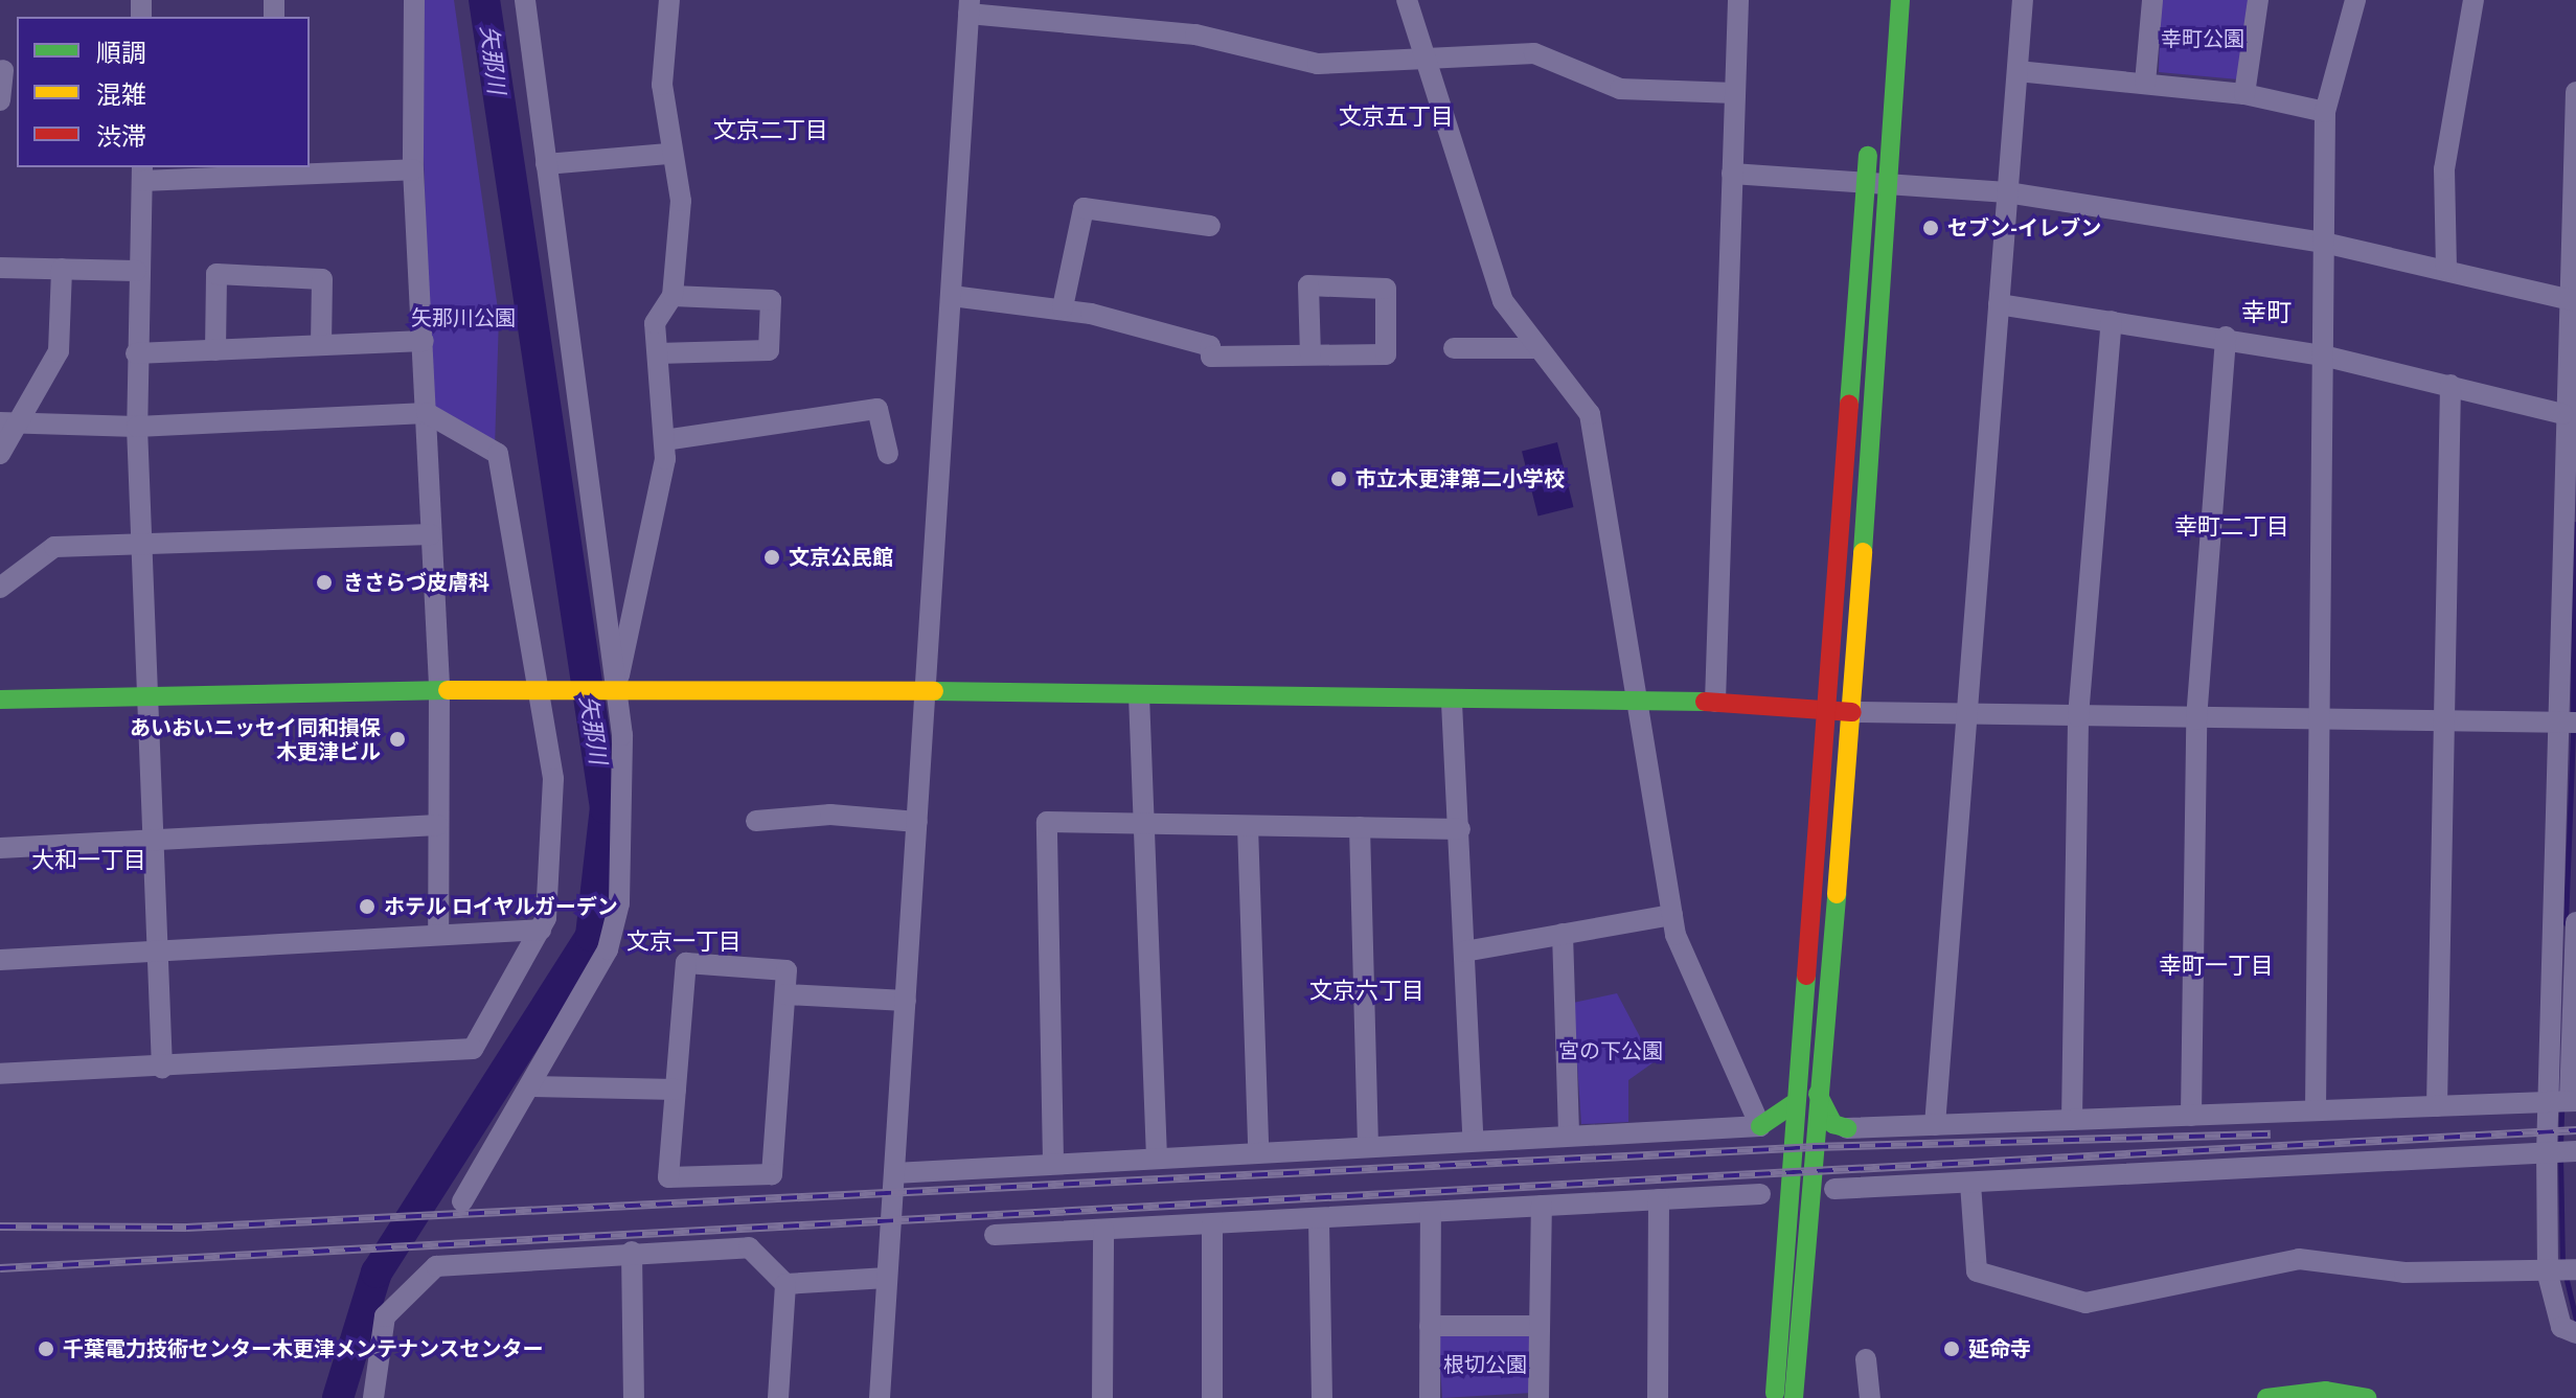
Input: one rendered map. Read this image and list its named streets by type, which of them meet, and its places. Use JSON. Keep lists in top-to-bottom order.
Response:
{
  "districts": [
    "文京五丁目",
    "文京二丁目",
    "幸町",
    "幸町二丁目",
    "大和一丁目",
    "文京一丁目",
    "幸町一丁目",
    "文京六丁目"
  ],
  "water": ["矢那川"],
  "parks": [
    "幸町公園",
    "矢那川公園",
    "宮の下公園",
    "根切公園"
  ],
  "places": [
    "セブン-イレブン",
    "市立木更津第二小学校",
    "文京公民館",
    "きさらづ皮膚科",
    "あいおいニッセイ同和損保 木更津ビル",
    "ホテル ロイヤルガーデン",
    "千葉電力技術センター木更津メンテナンスセンター",
    "延命寺"
  ],
  "legend": ["順調", "混雑", "渋滞"]
}
